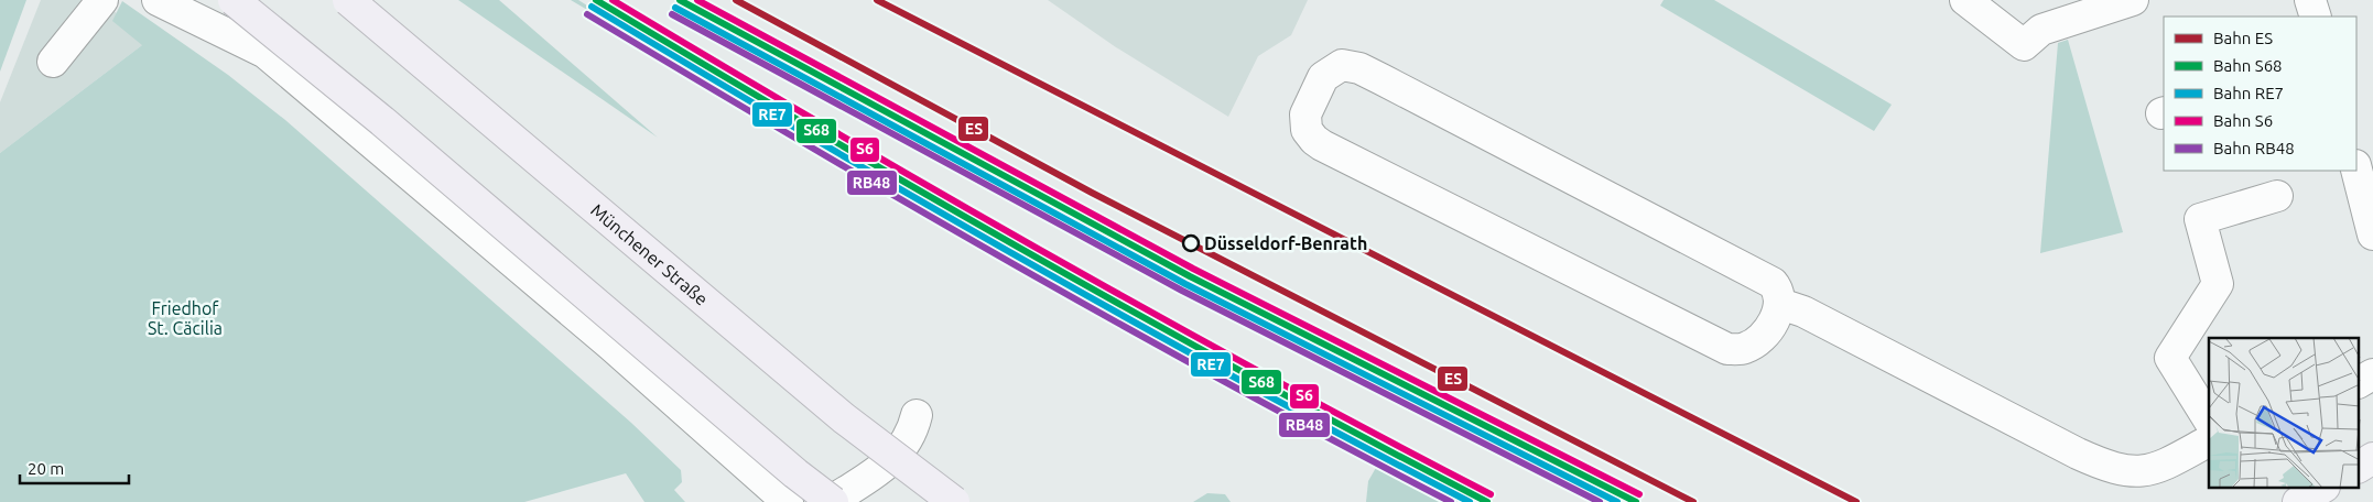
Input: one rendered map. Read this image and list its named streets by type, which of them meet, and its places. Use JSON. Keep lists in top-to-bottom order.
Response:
{
  "streets": {
    "highway": ["Münchener Straße"]
  },
  "parks": ["Friedhof St. Cäcilia"],
  "places": ["Düsseldorf-Benrath"],
  "lines": [
    "rail line ES",
    "rail line S68",
    "rail line S6",
    "rail line RE7",
    "rail line RB48"
  ],
  "legend": [
    "Bahn ES",
    "Bahn S68",
    "Bahn RE7",
    "Bahn S6",
    "Bahn RB48"
  ],
  "scale_bar": "20 m"
}
